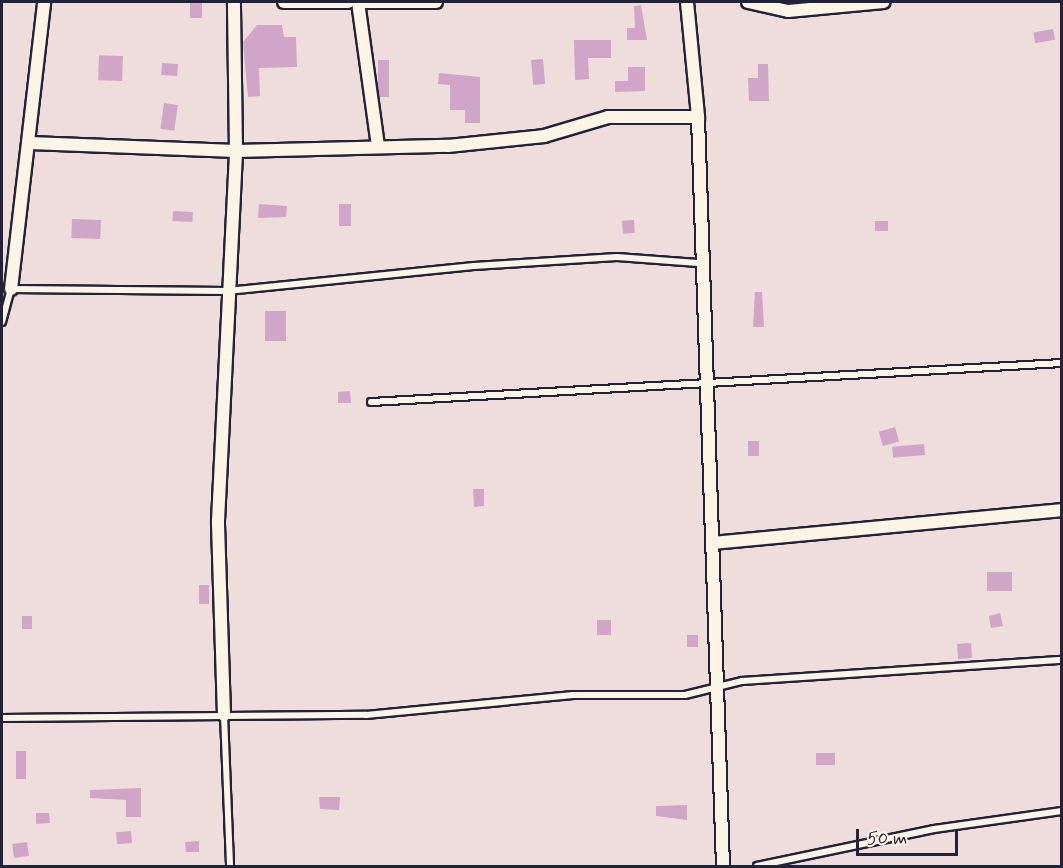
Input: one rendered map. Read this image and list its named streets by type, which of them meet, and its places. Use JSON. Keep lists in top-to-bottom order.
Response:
{
  "scale_bar": "50 m"
}
